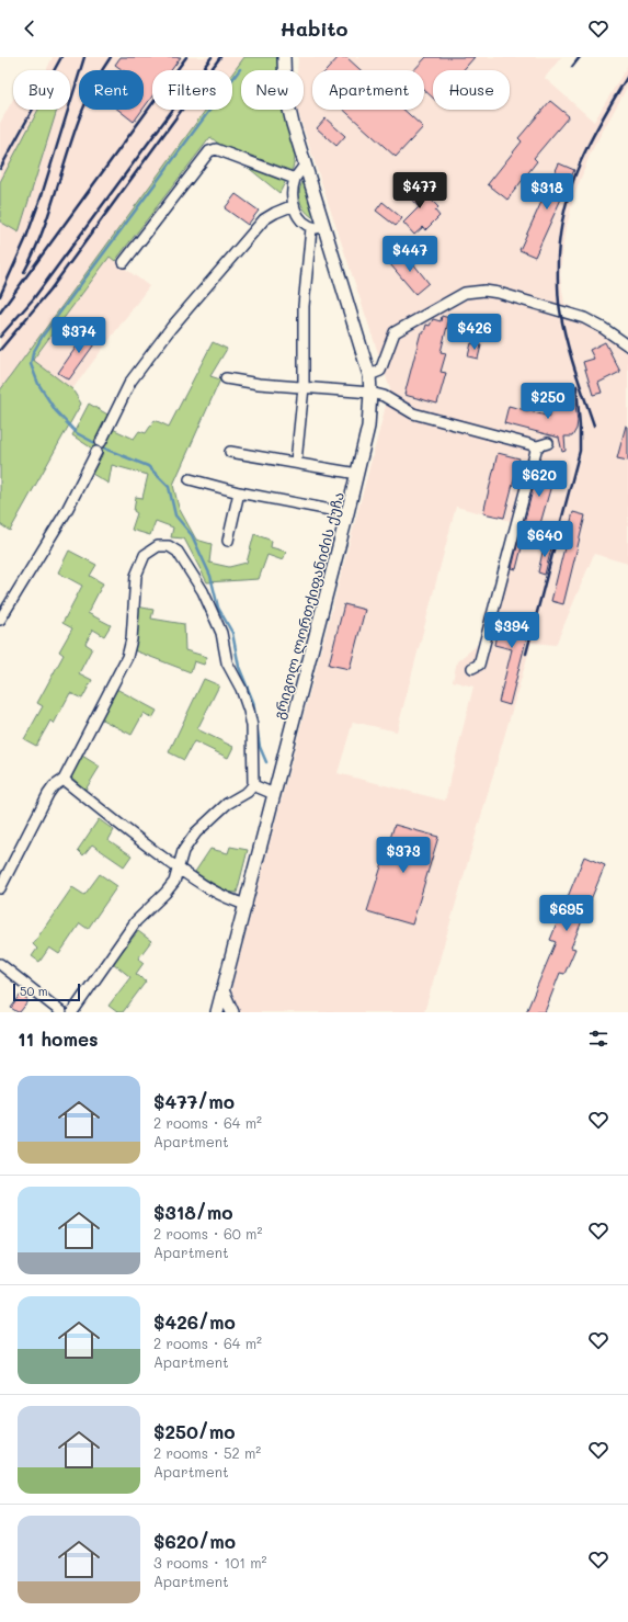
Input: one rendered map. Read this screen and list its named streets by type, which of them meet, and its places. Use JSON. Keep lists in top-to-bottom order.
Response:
{
  "streets": {
    "street": ["გრიგოლ ლორთქიფანიძის ქუჩა"]
  },
  "scale_bar": "50 m",
  "page": {
    "header": "Habito",
    "chip": [
      "Buy",
      "Rent",
      "Filters",
      "New",
      "Apartment",
      "House"
    ],
    "price": [
      "$477",
      "$318",
      "$447",
      "$426",
      "$374",
      "$250",
      "$620",
      "$640",
      "$394",
      "$373",
      "$695"
    ],
    "scale": "50 m",
    "heading": "11 homes",
    "list": [
      {
        "name": "$477/mo",
        "note": "2 rooms · 64 m² · Apartment"
      },
      {
        "name": "$318/mo",
        "note": "2 rooms · 60 m² · Apartment"
      },
      {
        "name": "$426/mo",
        "note": "2 rooms · 64 m² · Apartment"
      },
      {
        "name": "$250/mo",
        "note": "2 rooms · 52 m² · Apartment"
      },
      {
        "name": "$620/mo",
        "note": "3 rooms · 101 m² · Apartment"
      }
    ]
  }
}
